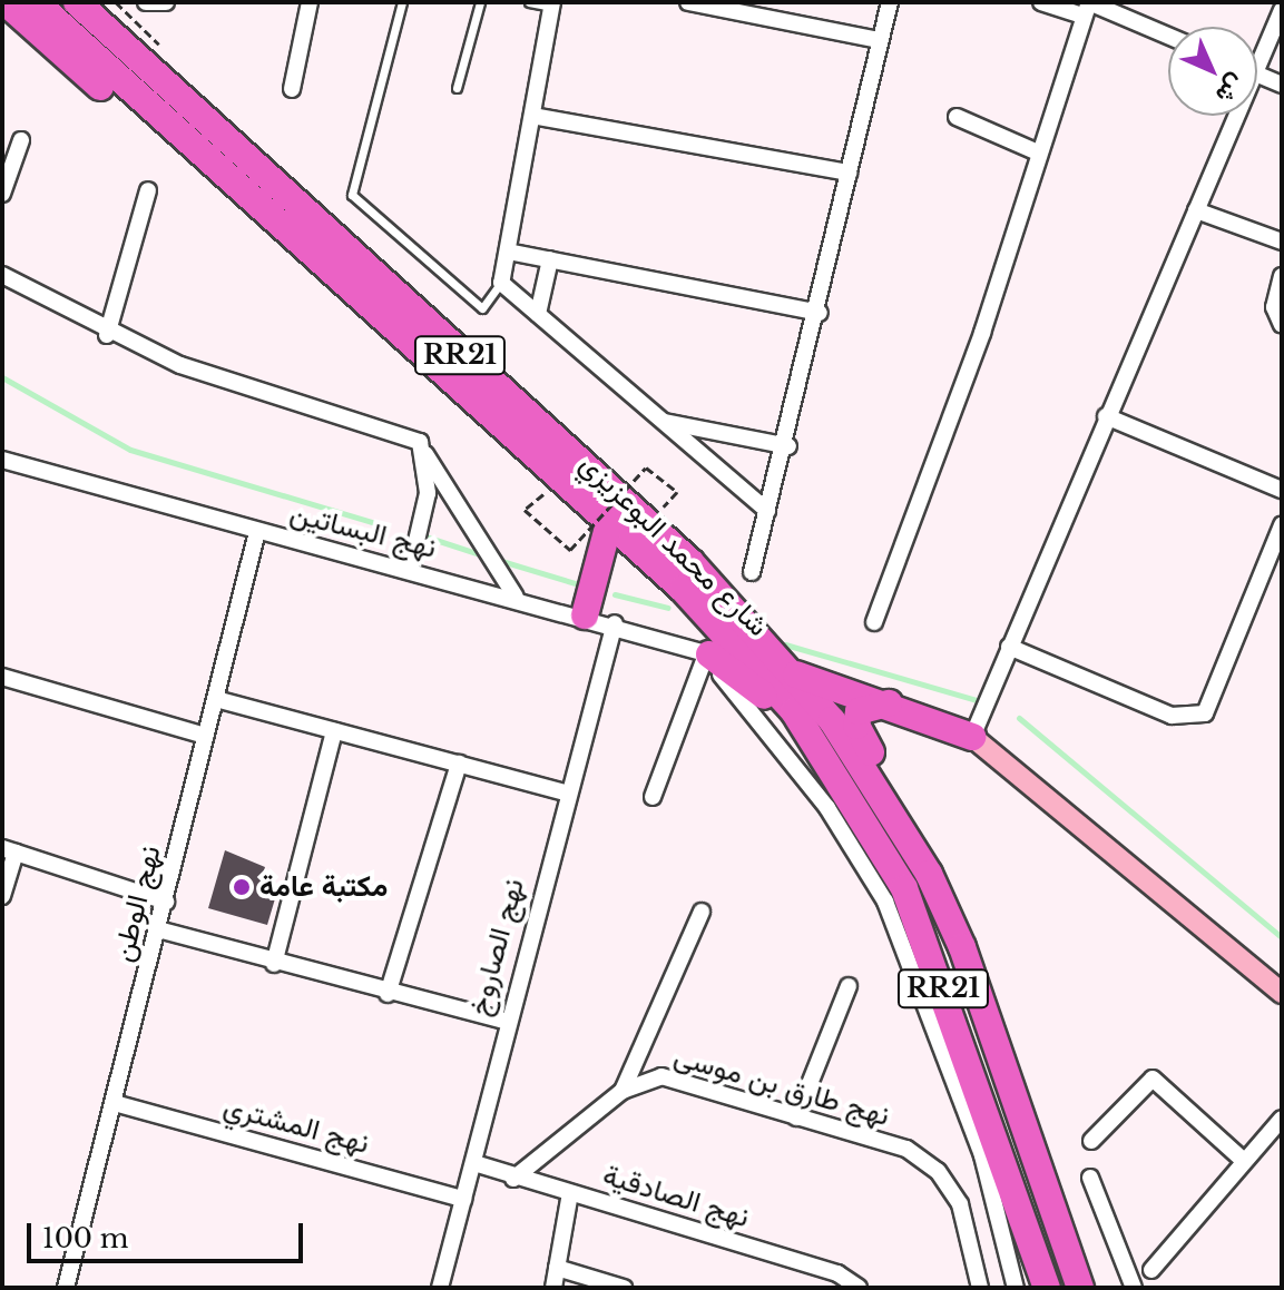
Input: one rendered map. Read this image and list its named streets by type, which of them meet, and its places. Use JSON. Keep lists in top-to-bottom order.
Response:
{
  "streets": {
    "highway": ["RR21", "شارع محمد البوعزيزي"],
    "street": [
      "نهج البساتين",
      "نهج الوطن",
      "نهج الصاروخ",
      "نهج طارق بن موسى",
      "نهج المشتري",
      "نهج الصادقية"
    ]
  },
  "crossings": [
    ["RR21", "شارع محمد البوعزيزي"],
    ["نهج البساتين", "نهج الوطن"],
    ["نهج البساتين", "نهج الصاروخ"],
    ["نهج الوطن", "نهج المشتري"],
    ["نهج الصاروخ", "نهج المشتري"],
    ["نهج الصاروخ", "نهج الصادقية"],
    ["نهج طارق بن موسى", "نهج الصادقية"]
  ],
  "places": ["مكتبة عامة"],
  "scale_bar": "100 m",
  "north": "bottom right"
}
